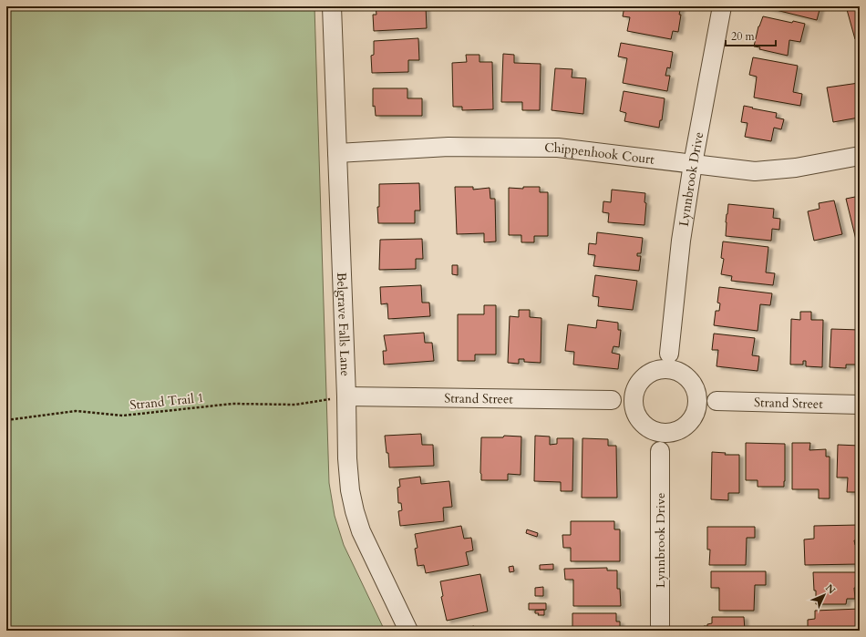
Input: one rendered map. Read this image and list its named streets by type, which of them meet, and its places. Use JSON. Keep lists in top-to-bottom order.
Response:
{
  "streets": {
    "street": [
      "Chippenhook Court",
      "Lynnbrook Drive",
      "Belgrave Falls Lane",
      "Strand Street"
    ],
    "path": ["Strand Trail 1"]
  },
  "crossings": [
    ["Chippenhook Court", "Lynnbrook Drive"],
    ["Chippenhook Court", "Belgrave Falls Lane"],
    ["Lynnbrook Drive", "Strand Street"],
    ["Belgrave Falls Lane", "Strand Street"],
    ["Belgrave Falls Lane", "Strand Trail 1"],
    ["Strand Street", "Strand Trail 1"]
  ],
  "scale_bar": "20 m",
  "north": "top right"
}
